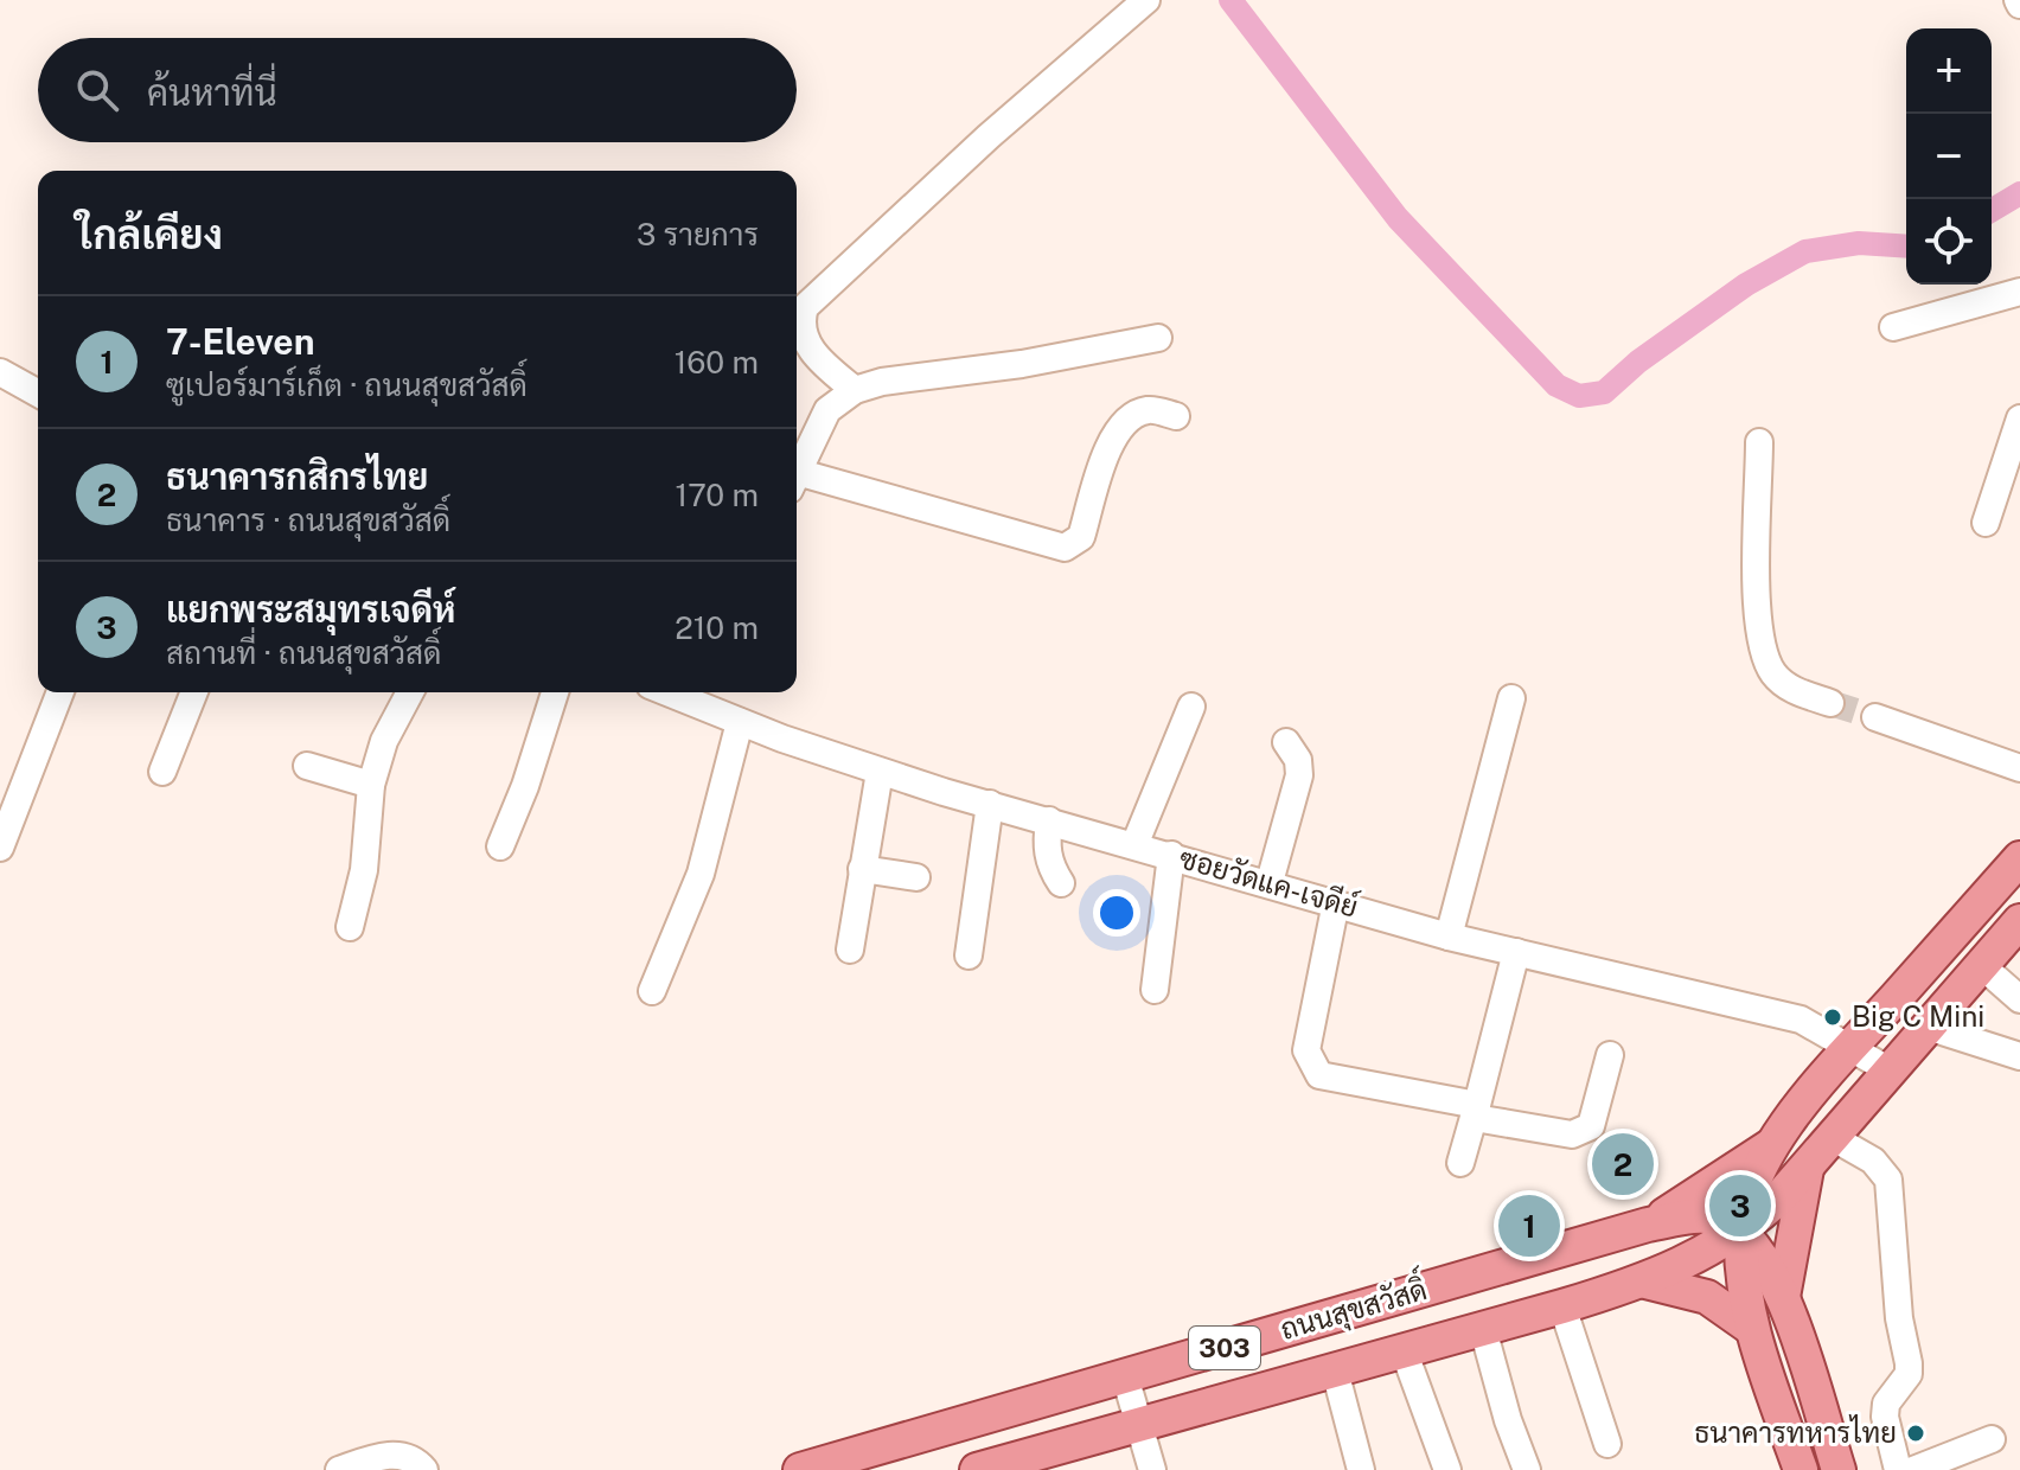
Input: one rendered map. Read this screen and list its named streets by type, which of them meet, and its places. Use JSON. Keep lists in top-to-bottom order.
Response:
{
  "streets": {
    "main road": ["ถนนสุขสวัสดิ์", "303"],
    "street": ["ซอยวัดแค-เจดีย์"]
  },
  "crossings": [
    ["ซอยวัดแค-เจดีย์", "ถนนสุขสวัสดิ์"]
  ],
  "places": ["Big C Mini", "ธนาคารทหารไทย"],
  "page": {
    "map_buttons": ["+", "−"],
    "search": "ค้นหาที่นี่",
    "heading": ["ใกล้เคียง", "3 รายการ"],
    "list": [
      {
        "mark": "1",
        "name": "7-Eleven",
        "note": "ซูเปอร์มาร์เก็ต · ถนนสุขสวัสดิ์",
        "value": "160 m"
      },
      {
        "mark": "2",
        "name": "ธนาคารกสิกรไทย",
        "note": "ธนาคาร · ถนนสุขสวัสดิ์",
        "value": "170 m"
      },
      {
        "mark": "3",
        "name": "แยกพระสมุทรเจดีห์",
        "note": "สถานที่ · ถนนสุขสวัสดิ์",
        "value": "210 m"
      }
    ],
    "pins": ["2", "3", "1"]
  }
}
